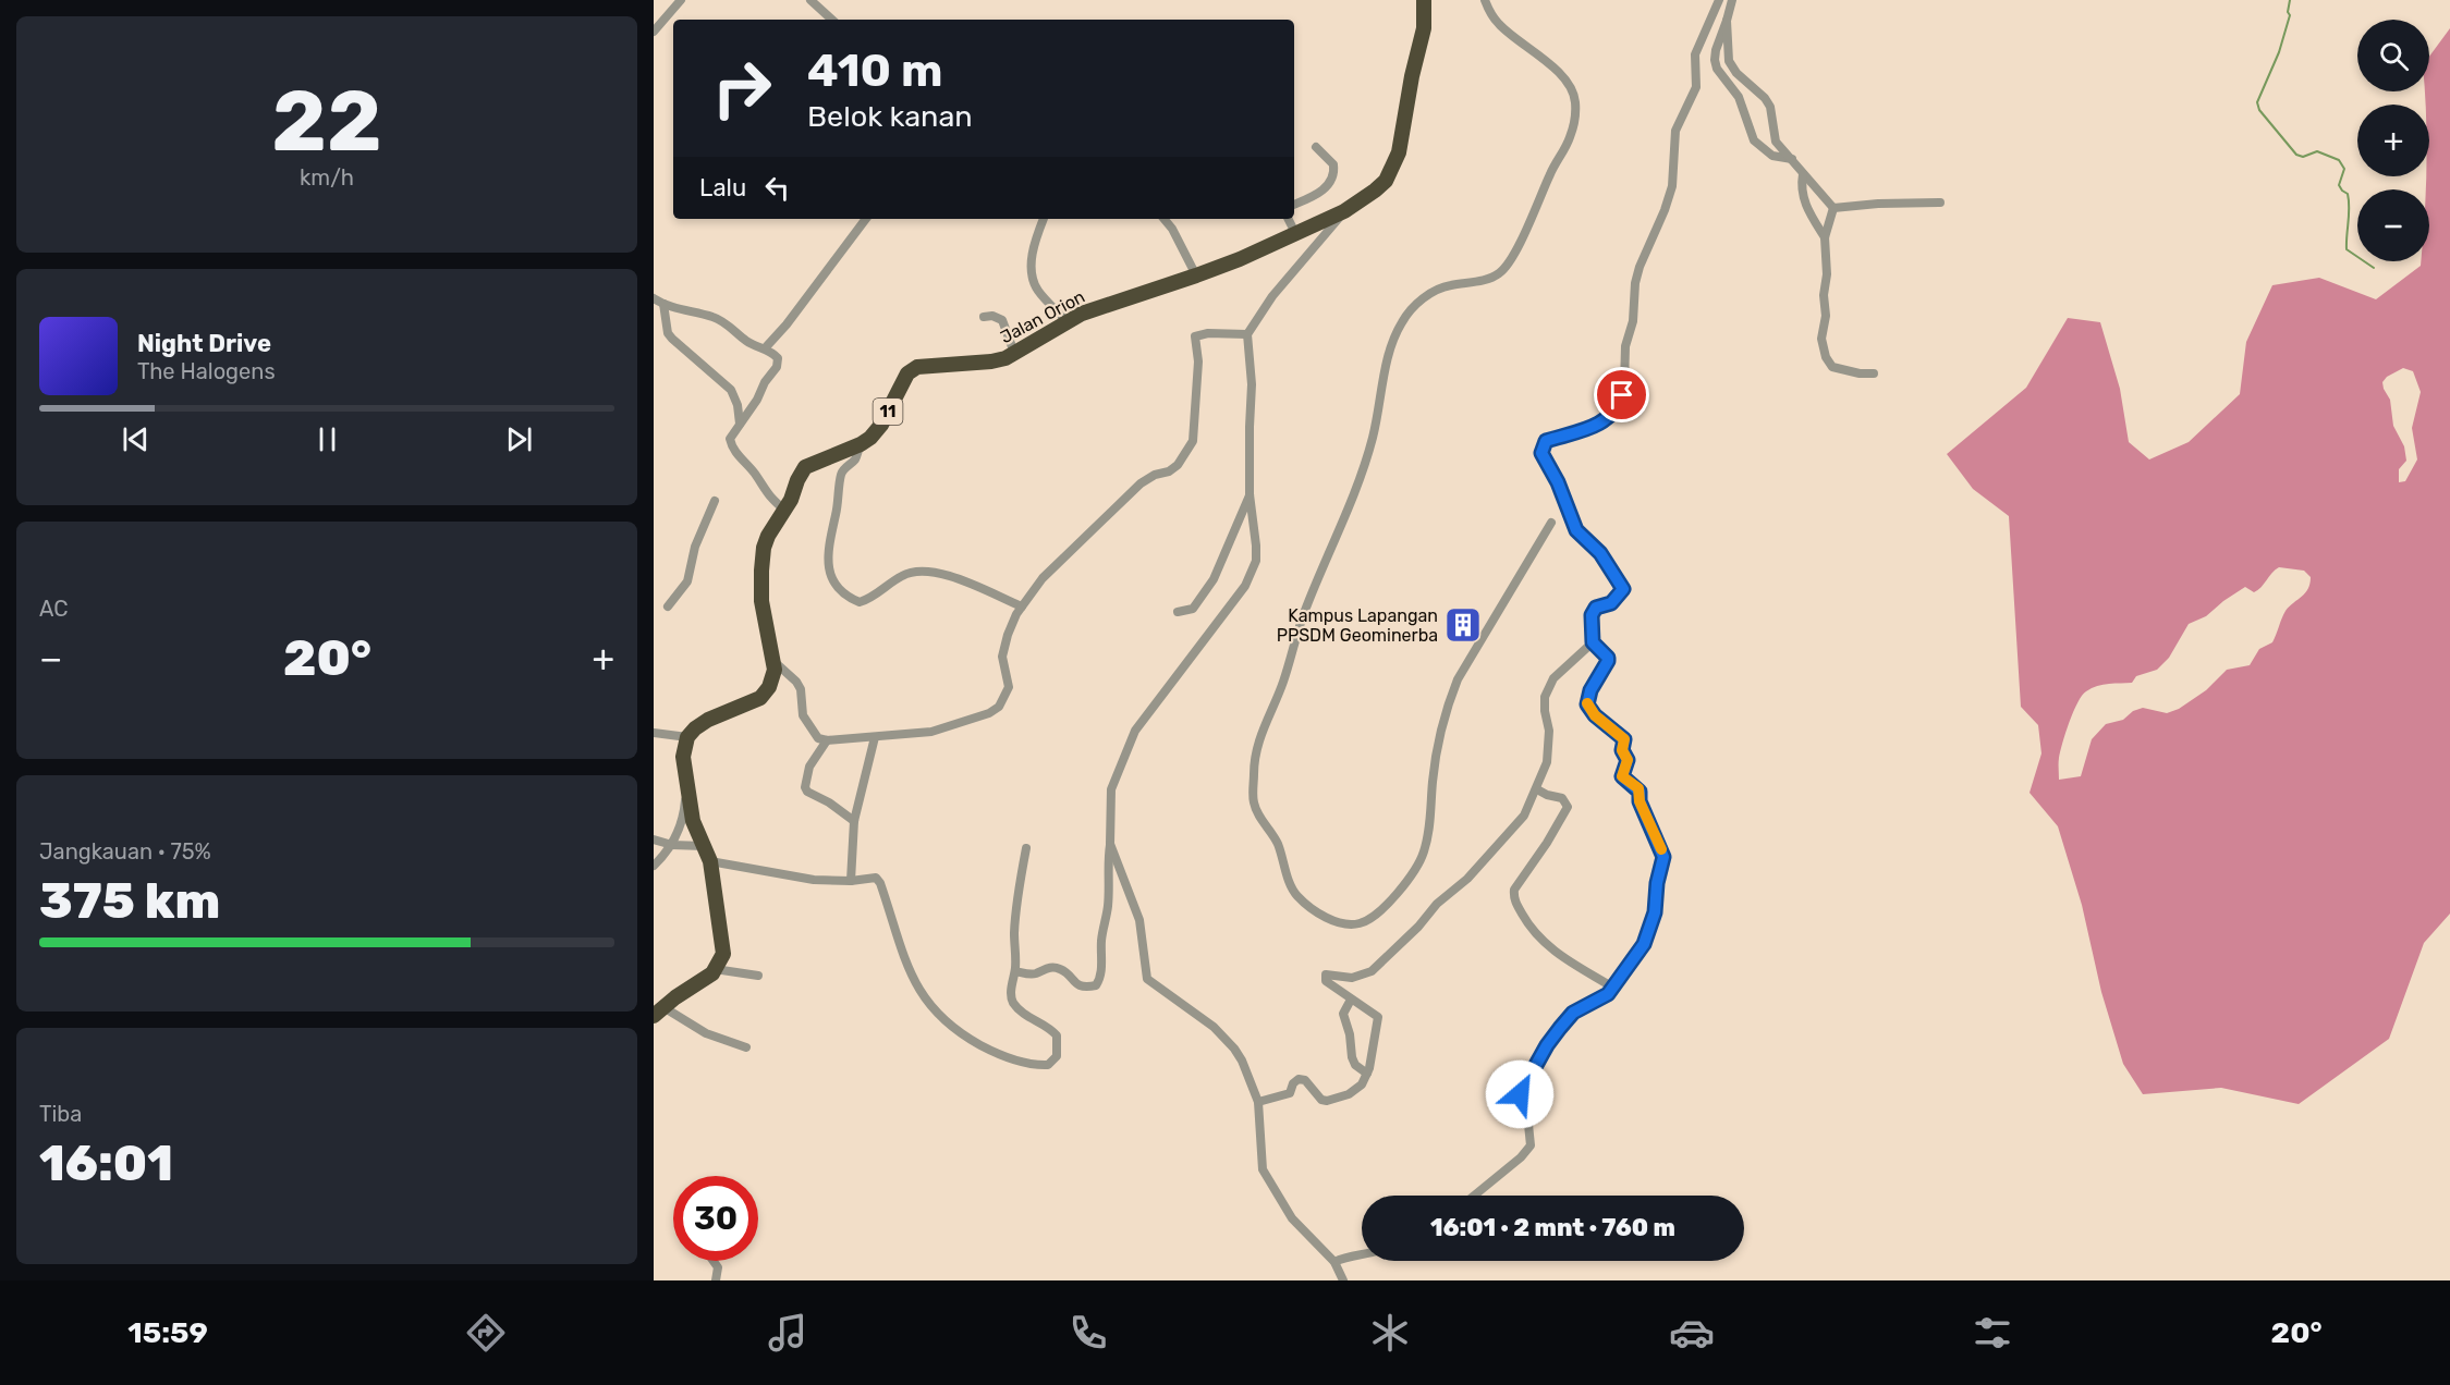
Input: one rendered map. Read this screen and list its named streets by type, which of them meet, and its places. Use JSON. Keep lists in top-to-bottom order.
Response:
{
  "streets": {
    "highway": ["Jalan Orion", "11"]
  },
  "places": {
    "building": ["Kampus Lapangan PPSDM Geominerba"]
  },
  "page": {
    "tile": [
      ["22", "km/h"],
      "AC",
      ["Jangkauan · 75%", "375 km"],
      ["Tiba", "16:01"]
    ],
    "map_buttons": ["+", "−"],
    "turn": ["410 m", "Belok kanan"],
    "then": "Lalu",
    "song": ["Night Drive", "The Halogens"],
    "heat": ["−", "20°", "+"],
    "limit": "30",
    "trip": "16:01 · 2 mnt · 760 m",
    "tabs": ["15:59", "20°"]
  }
}
